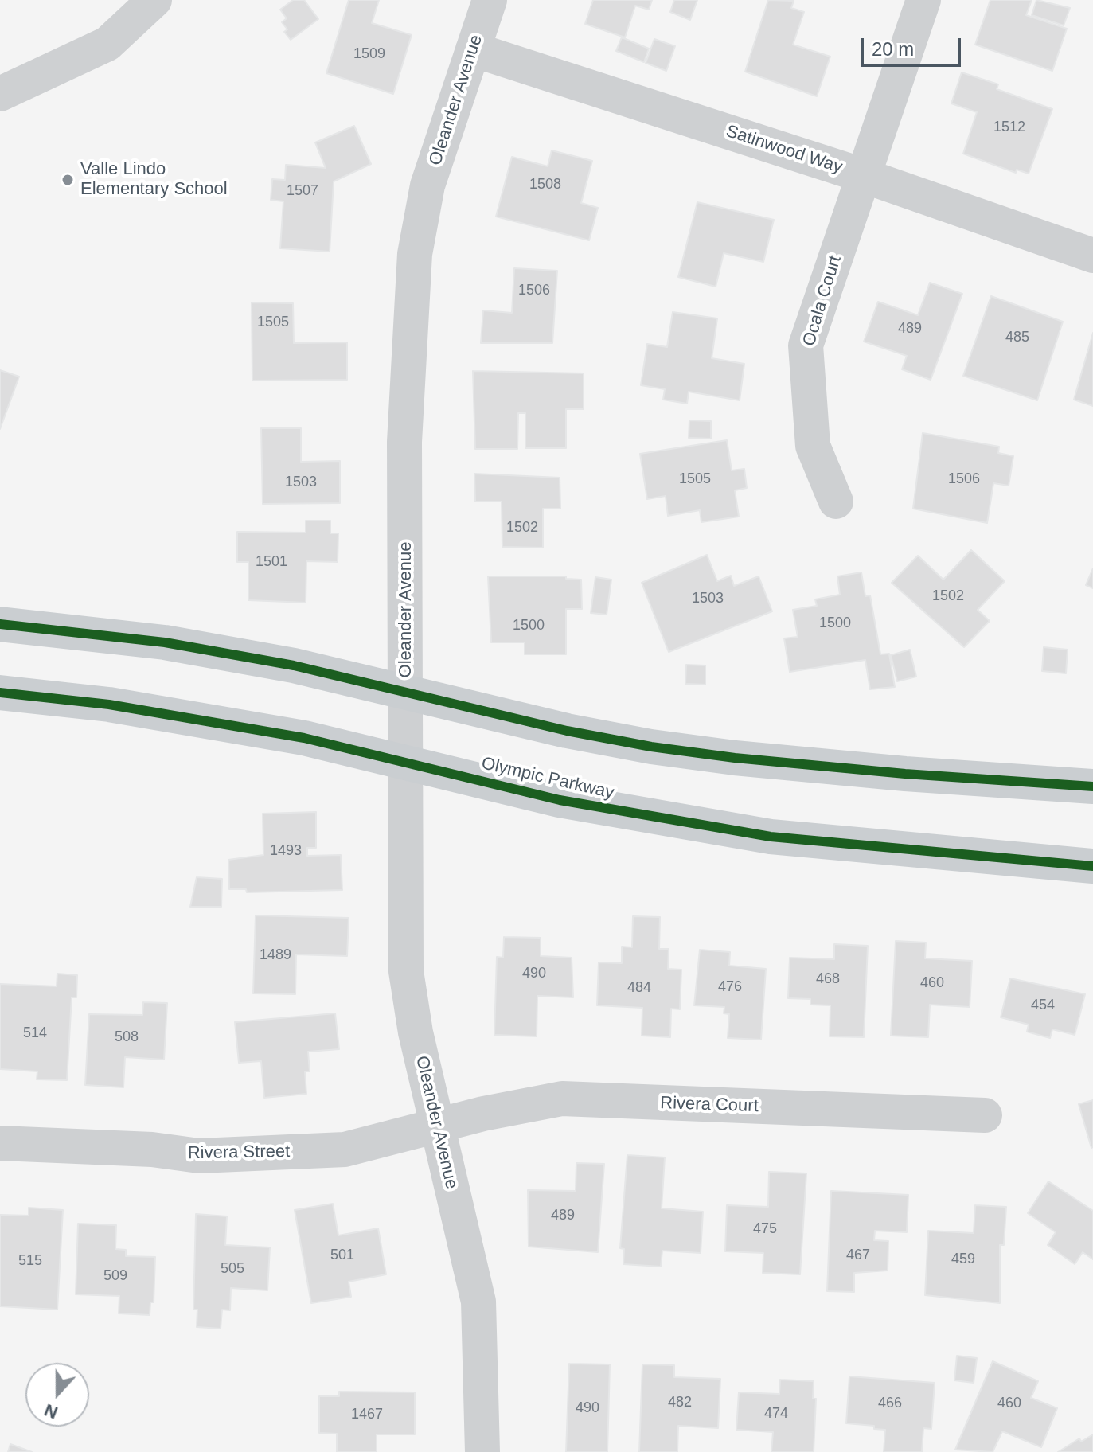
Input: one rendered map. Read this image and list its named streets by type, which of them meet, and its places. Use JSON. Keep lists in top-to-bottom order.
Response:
{
  "streets": {
    "main road": ["Olympic Parkway"],
    "street": [
      "Oleander Avenue",
      "Satinwood Way",
      "Ocala Court",
      "Rivera Court",
      "Rivera Street"
    ]
  },
  "crossings": [
    ["Oleander Avenue", "Satinwood Way"],
    ["Oleander Avenue", "Olympic Parkway"],
    ["Oleander Avenue", "Rivera Court"],
    ["Oleander Avenue", "Rivera Street"],
    ["Satinwood Way", "Ocala Court"],
    ["Rivera Court", "Rivera Street"]
  ],
  "places": ["Valle Lindo Elementary School"],
  "house_numbers": [
    "1509",
    "1512",
    "1508",
    "1507",
    "1506",
    "1505",
    "489",
    "485",
    "1505",
    "1506",
    "1503",
    "1502",
    "1501",
    "1502",
    "1503",
    "1500",
    "1500",
    "1493",
    "1489",
    "490",
    "468",
    "460",
    "476",
    "484",
    "454",
    "514",
    "508",
    "489",
    "475",
    "501",
    "467",
    "459",
    "515",
    "505",
    "509",
    "482",
    "466",
    "460",
    "490",
    "474",
    "1467"
  ],
  "scale_bar": "20 m",
  "north": "bottom"
}
